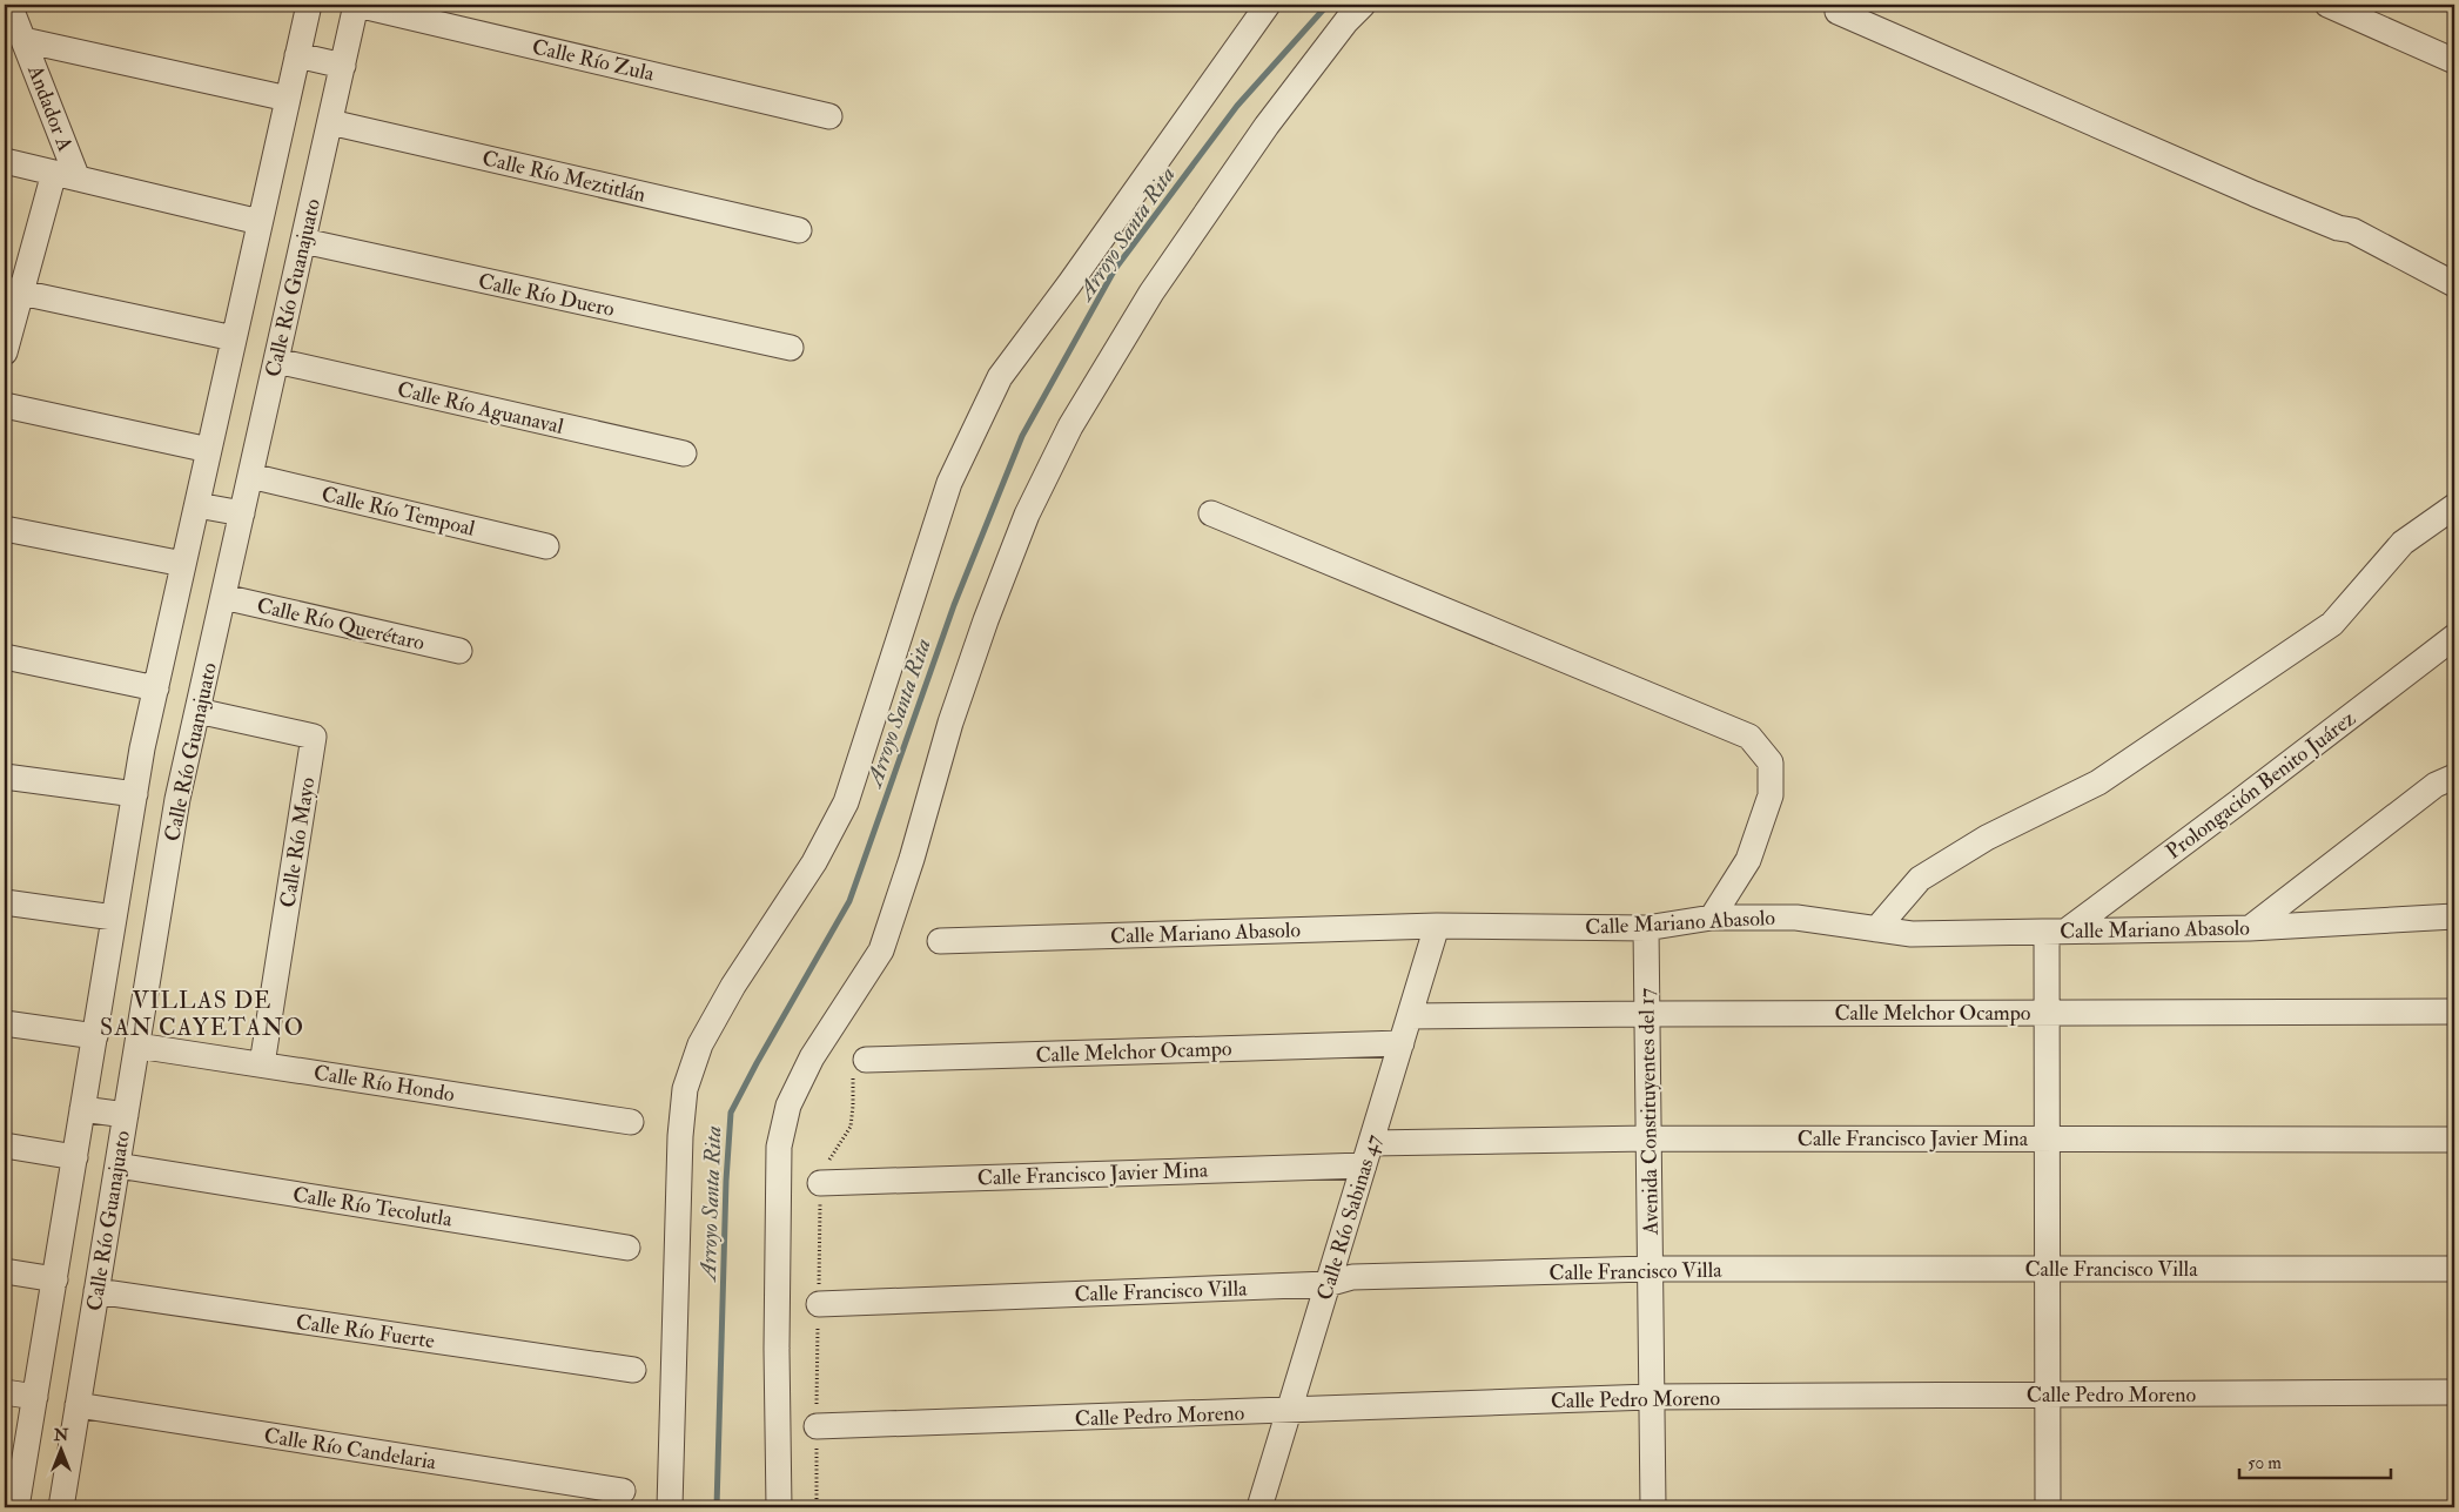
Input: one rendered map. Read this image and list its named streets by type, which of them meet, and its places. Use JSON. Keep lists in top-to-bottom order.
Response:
{
  "streets": {
    "street": [
      "Calle Río Zula",
      "Andador A",
      "Calle Río Meztitlán",
      "Calle Río Guanajuato",
      "Calle Río Duero",
      "Calle Río Aguanaval",
      "Calle Río Tempoal",
      "Calle Río Querétaro",
      "Prolongación Benito Juárez",
      "Calle Río Mayo",
      "Calle Mariano Abasolo",
      "Calle Melchor Ocampo",
      "Calle Río Hondo",
      "Avenida Constituyentes del 17",
      "Calle Francisco Javier Mina",
      "Calle Río Tecolutla",
      "Calle Río Sabinas 47",
      "Calle Francisco Villa",
      "Calle Río Fuerte",
      "Calle Pedro Moreno",
      "Calle Río Candelaria"
    ]
  },
  "crossings": [
    ["Calle Río Zula", "Calle Río Guanajuato"],
    ["Calle Río Meztitlán", "Calle Río Guanajuato"],
    ["Calle Río Guanajuato", "Calle Río Duero"],
    ["Calle Río Guanajuato", "Calle Río Aguanaval"],
    ["Calle Río Guanajuato", "Calle Río Tempoal"],
    ["Calle Río Guanajuato", "Calle Río Querétaro"],
    ["Calle Río Guanajuato", "Calle Río Mayo"],
    ["Calle Río Guanajuato", "Calle Río Hondo"],
    ["Calle Río Guanajuato", "Calle Río Tecolutla"],
    ["Calle Río Guanajuato", "Calle Río Fuerte"],
    ["Calle Río Guanajuato", "Calle Río Candelaria"],
    ["Prolongación Benito Juárez", "Calle Mariano Abasolo"],
    ["Calle Río Mayo", "Calle Río Hondo"],
    ["Calle Mariano Abasolo", "Avenida Constituyentes del 17"],
    ["Calle Mariano Abasolo", "Calle Río Sabinas 47"],
    ["Calle Melchor Ocampo", "Avenida Constituyentes del 17"],
    ["Calle Melchor Ocampo", "Calle Río Sabinas 47"],
    ["Avenida Constituyentes del 17", "Calle Francisco Javier Mina"],
    ["Avenida Constituyentes del 17", "Calle Francisco Villa"],
    ["Avenida Constituyentes del 17", "Calle Pedro Moreno"],
    ["Calle Francisco Javier Mina", "Calle Río Sabinas 47"],
    ["Calle Río Sabinas 47", "Calle Francisco Villa"],
    ["Calle Río Sabinas 47", "Calle Pedro Moreno"]
  ],
  "districts": ["VILLAS DE SAN CAYETANO"],
  "water": ["Arroyo Santa Rita"],
  "scale_bar": "50 m",
  "north": "top"
}
